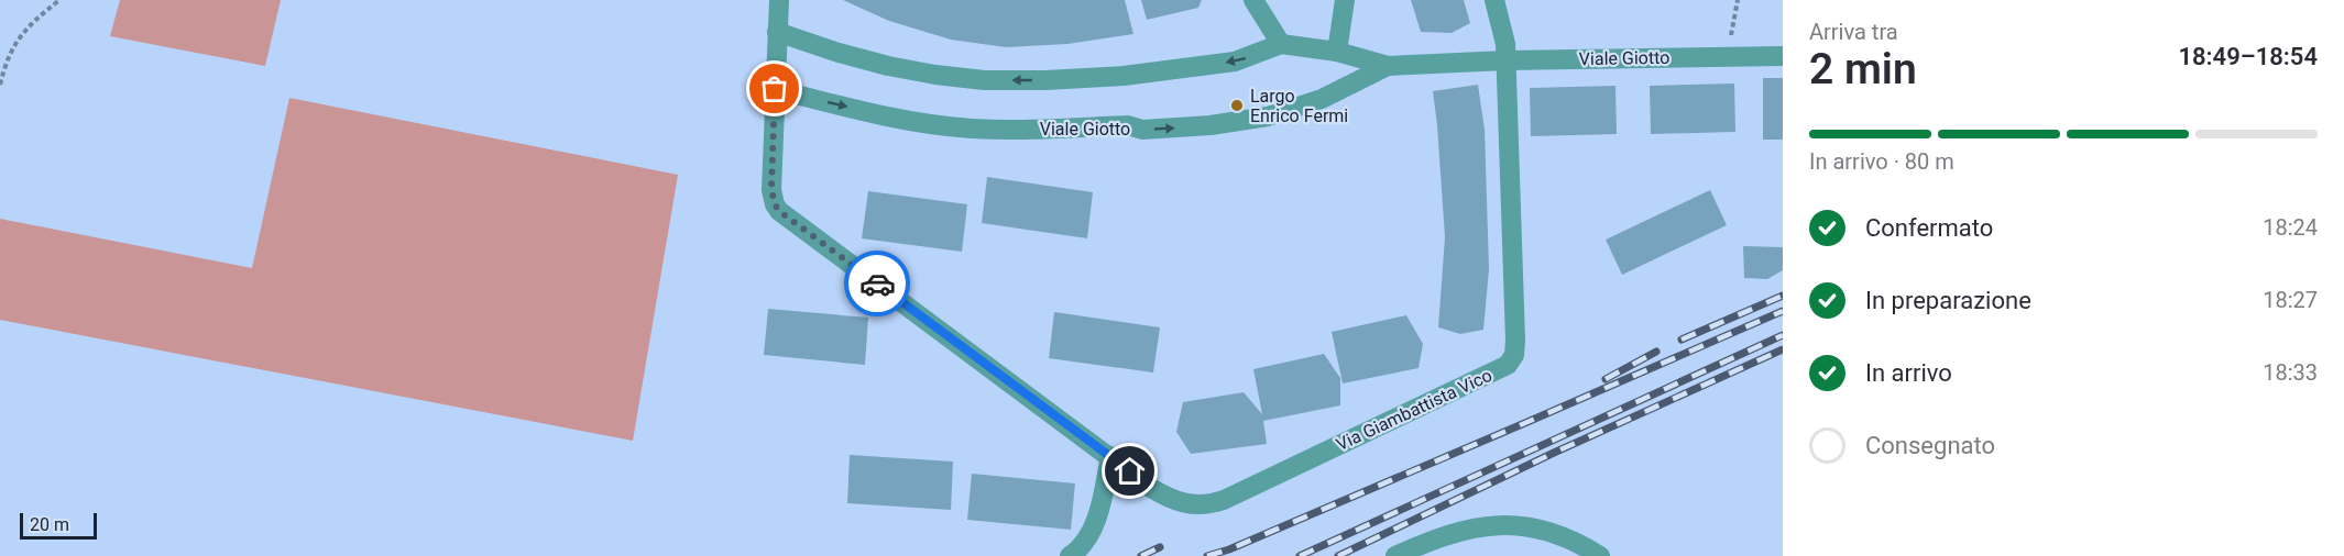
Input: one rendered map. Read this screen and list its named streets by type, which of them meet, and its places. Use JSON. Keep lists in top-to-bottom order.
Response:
{
  "streets": {
    "street": ["Viale Giotto", "Via Giambattista Vico"]
  },
  "crossings": [
    ["Viale Giotto", "Via Giambattista Vico"]
  ],
  "places": ["Largo Enrico Fermi"],
  "scale_bar": "20 m",
  "page": {
    "heading": ["2 min", "Arriva tra", "18:49–18:54"],
    "bar": "In arrivo · 80 m",
    "list": [
      ["Confermato", "18:24"],
      ["In preparazione", "18:27"],
      ["In arrivo", "18:33"],
      "Consegnato"
    ],
    "scale": "20 m"
  }
}
